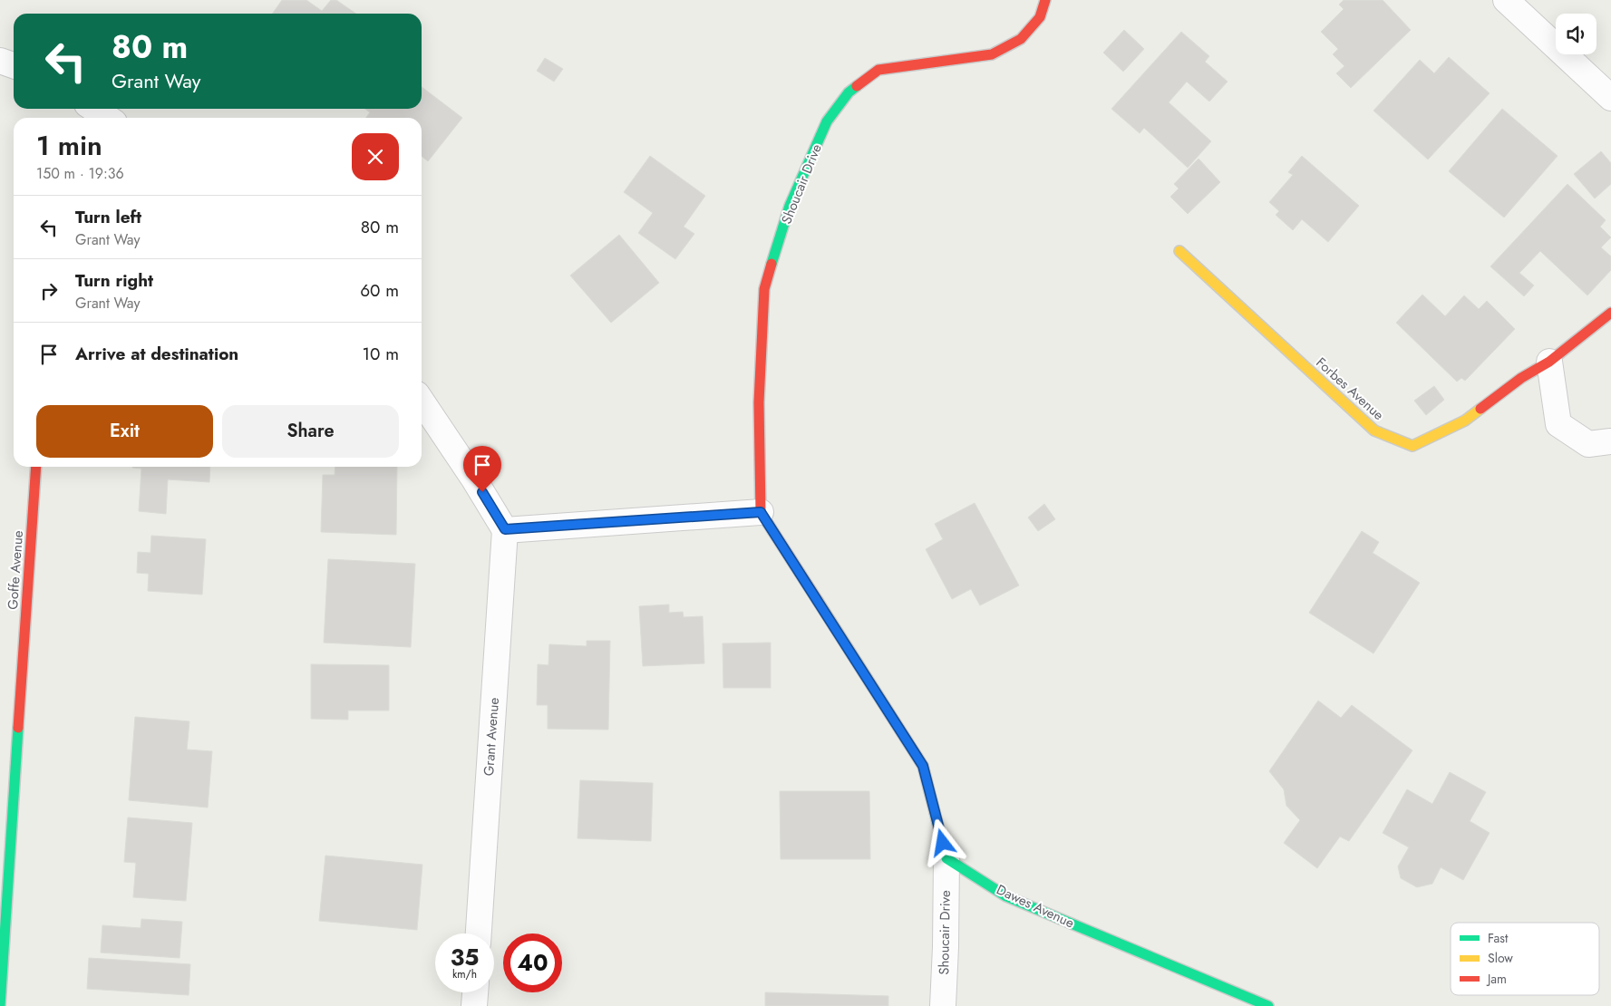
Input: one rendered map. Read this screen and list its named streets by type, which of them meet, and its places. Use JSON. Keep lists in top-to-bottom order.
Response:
{
  "streets": {
    "street": [
      "Shoucair Drive",
      "Forbes Avenue",
      "Goffe Avenue",
      "Grant Avenue",
      "Dawes Avenue"
    ]
  },
  "crossings": [
    ["Shoucair Drive", "Dawes Avenue"]
  ],
  "legend": ["Fast", "Slow", "Jam"],
  "page": {
    "turn": ["80 m", "Grant Way"],
    "heading": ["1 min", "150 m · 19:36"],
    "list": [
      {
        "name": "Turn left",
        "note": "Grant Way",
        "value": "80 m"
      },
      {
        "name": "Turn right",
        "note": "Grant Way",
        "value": "60 m"
      },
      {
        "name": "Arrive at destination",
        "value": "10 m"
      }
    ],
    "buttons": ["Exit", "Share"],
    "speed": "35 km/h",
    "limit": "40"
  }
}
